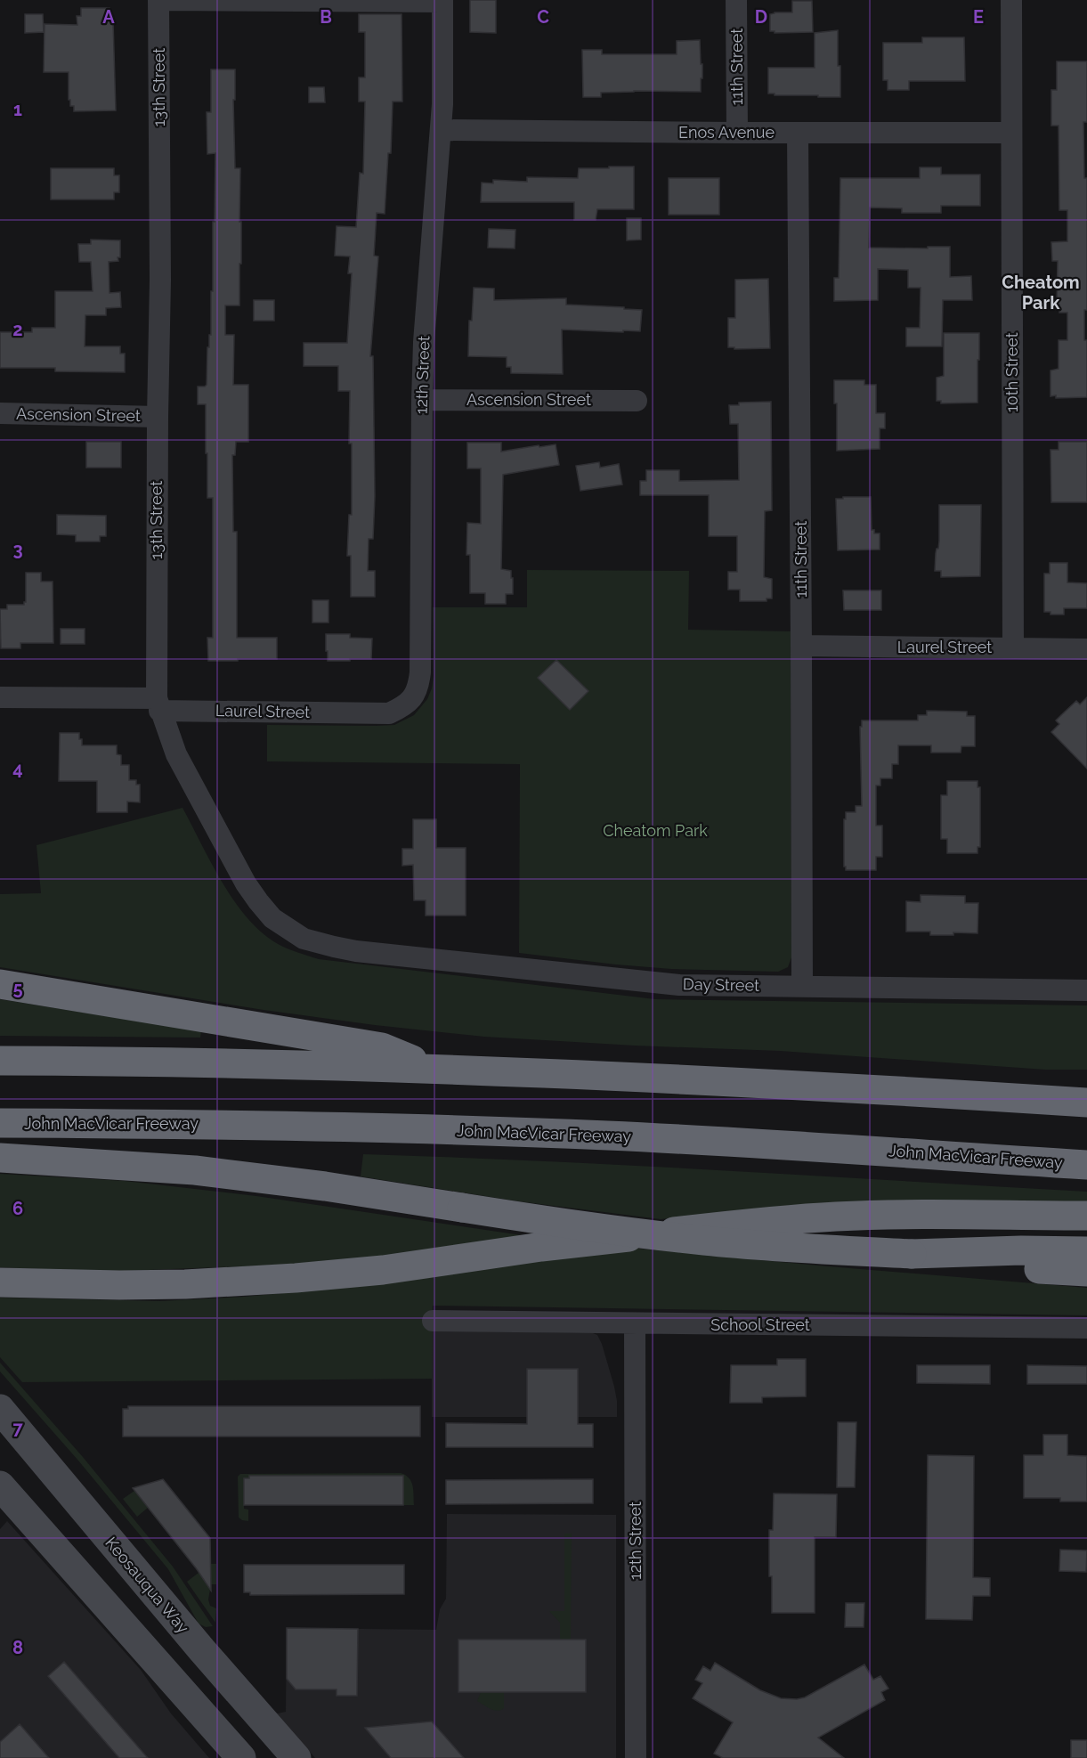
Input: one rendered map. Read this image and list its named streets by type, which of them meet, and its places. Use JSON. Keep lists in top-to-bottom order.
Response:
{
  "streets": {
    "highway": ["John MacVicar Freeway"],
    "main road": ["Keosauqua Way"],
    "street": [
      "11th Street",
      "13th Street",
      "Enos Avenue",
      "10th Street",
      "12th Street",
      "Ascension Street",
      "Laurel Street",
      "Day Street",
      "School Street"
    ]
  },
  "crossings": [
    ["11th Street", "Enos Avenue"],
    ["11th Street", "Laurel Street"],
    ["11th Street", "Day Street"],
    ["13th Street", "Ascension Street"],
    ["13th Street", "Laurel Street"],
    ["13th Street", "Day Street"],
    ["Enos Avenue", "10th Street"],
    ["Enos Avenue", "12th Street"],
    ["10th Street", "Laurel Street"],
    ["12th Street", "Ascension Street"],
    ["12th Street", "Laurel Street"],
    ["12th Street", "School Street"]
  ],
  "districts": ["Cheatom Park"],
  "parks": ["Cheatom Park"],
  "grid": {
    "columns": [
      "A",
      "B",
      "C",
      "D",
      "E"
    ],
    "rows": [
      "1",
      "2",
      "3",
      "4",
      "5",
      "6",
      "7",
      "8"
    ]
  }
}
